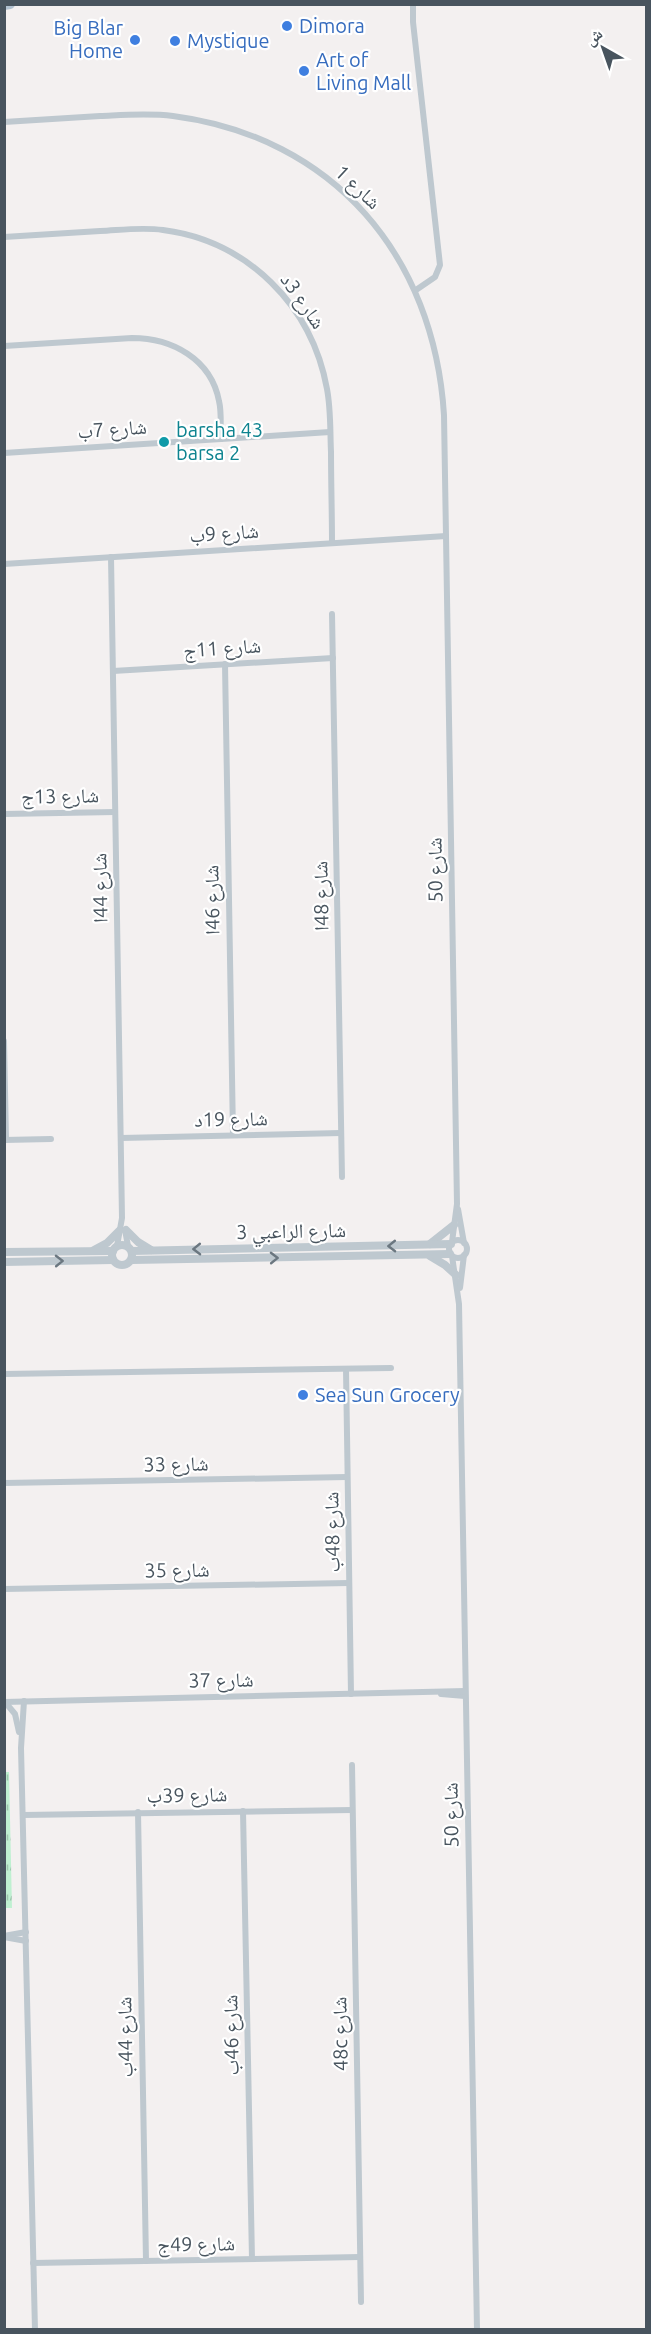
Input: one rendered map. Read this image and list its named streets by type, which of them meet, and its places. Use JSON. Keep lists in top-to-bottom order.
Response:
{
  "streets": {
    "street": [
      "شارع 1",
      "شارع 3د",
      "شارع 7ب",
      "شارع 9ب",
      "شارع 11ج",
      "شارع 13ج",
      "شارع 50",
      "شارع 44ا",
      "شارع 48ا",
      "شارع 46ا",
      "شارع 19د",
      "شارع الراعبي 3",
      "شارع 33",
      "شارع 48ب",
      "شارع 35",
      "شارع 37",
      "شارع 39ب",
      "48c شارع",
      "شارع 46ب",
      "شارع 44ب",
      "شارع 49ج"
    ]
  },
  "crossings": [
    ["شارع 1", "شارع 9ب"],
    ["شارع 1", "شارع 50"],
    ["شارع 3د", "شارع 7ب"],
    ["شارع 3د", "شارع 9ب"],
    ["شارع 9ب", "شارع 50"],
    ["شارع 9ب", "شارع 44ا"],
    ["شارع 11ج", "شارع 44ا"],
    ["شارع 11ج", "شارع 48ا"],
    ["شارع 11ج", "شارع 46ا"],
    ["شارع 13ج", "شارع 44ا"],
    ["شارع 50", "شارع الراعبي 3"],
    ["شارع 50", "شارع 37"],
    ["شارع 44ا", "شارع 19د"],
    ["شارع 44ا", "شارع الراعبي 3"],
    ["شارع 48ا", "شارع 19د"],
    ["شارع 46ا", "شارع 19د"],
    ["شارع 33", "شارع 48ب"],
    ["شارع 48ب", "شارع 35"],
    ["شارع 48ب", "شارع 37"],
    ["شارع 39ب", "48c شارع"],
    ["شارع 39ب", "شارع 46ب"],
    ["شارع 39ب", "شارع 44ب"],
    ["48c شارع", "شارع 49ج"],
    ["شارع 46ب", "شارع 49ج"],
    ["شارع 44ب", "شارع 49ج"]
  ],
  "places": [
    "Dimora",
    "Big Blar Home",
    "Mystique",
    "Art of Living Mall",
    "barsha 43 barsa 2",
    "Sea Sun Grocery"
  ],
  "north": "top left"
}
